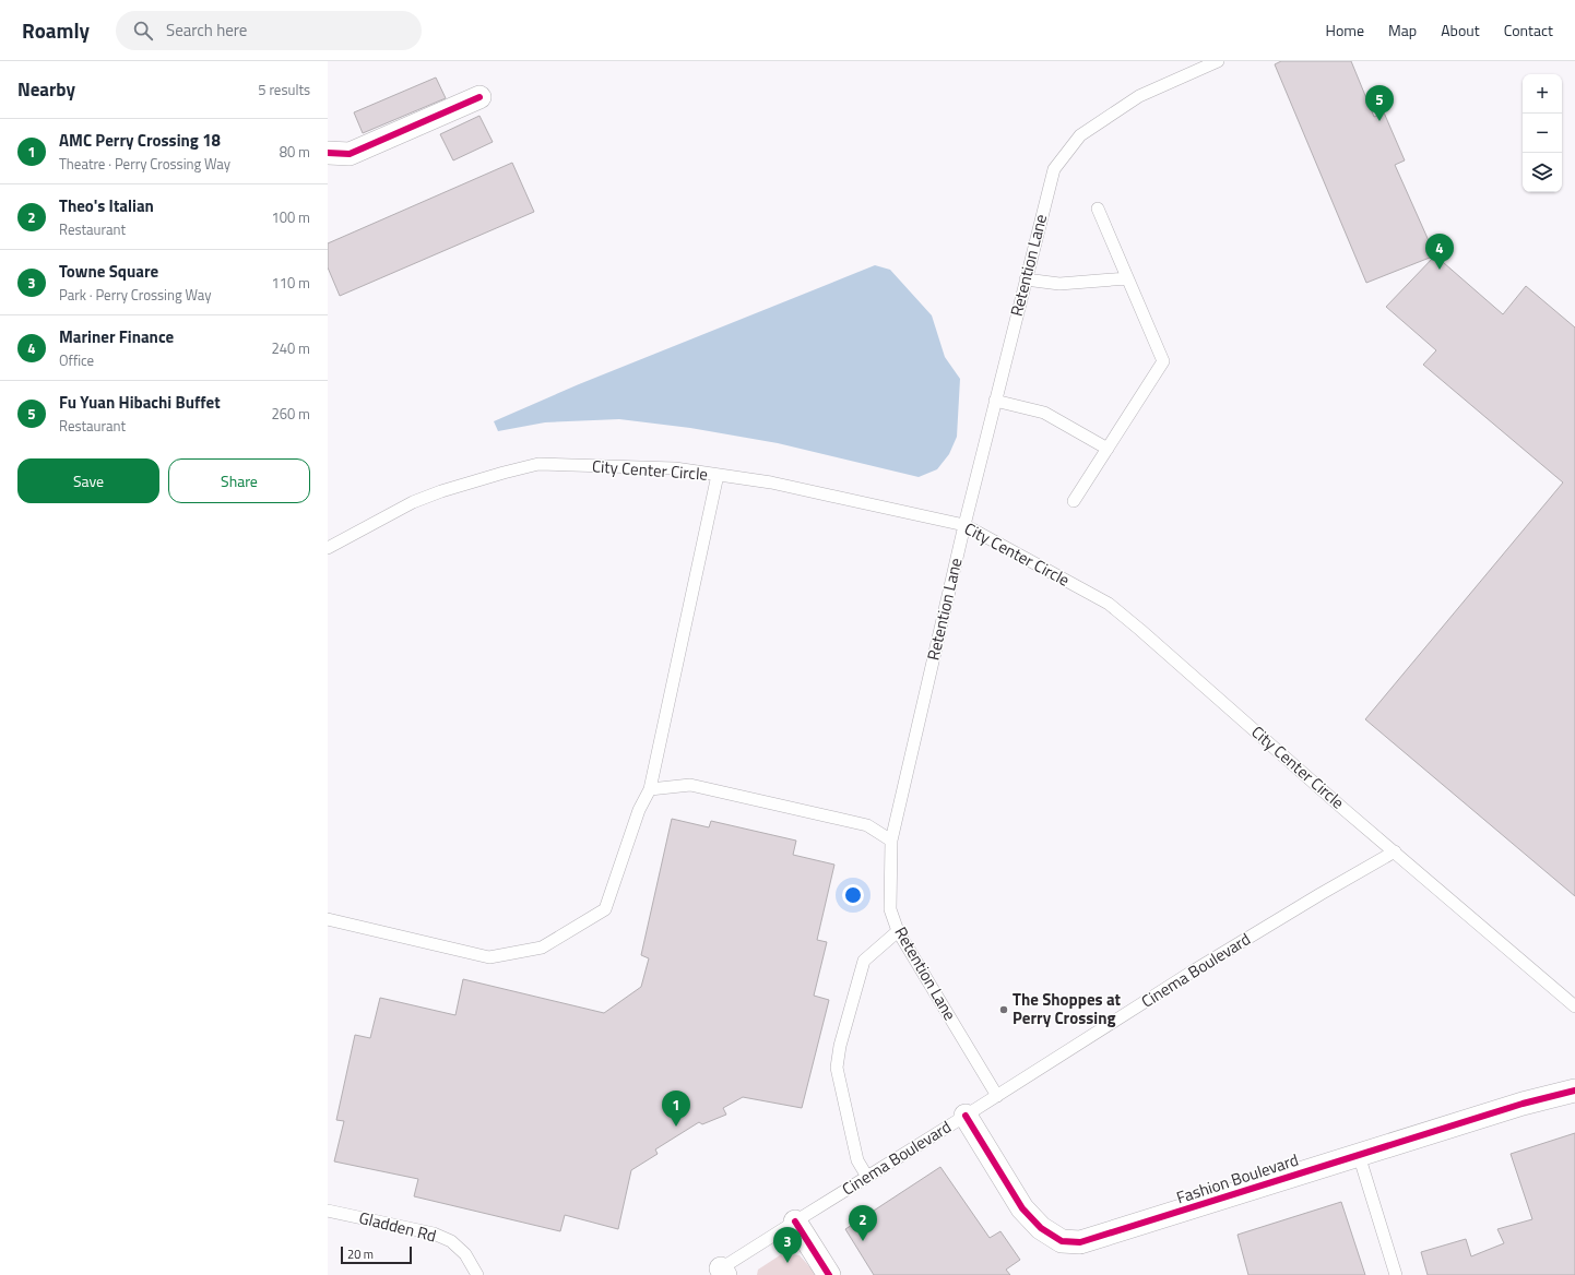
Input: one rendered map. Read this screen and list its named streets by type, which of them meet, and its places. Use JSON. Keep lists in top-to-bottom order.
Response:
{
  "streets": {
    "street": ["Fashion Boulevard"],
    "lane": [
      "Retention Lane",
      "City Center Circle",
      "Cinema Boulevard",
      "Gladden Rd"
    ]
  },
  "crossings": [
    ["Retention Lane", "City Center Circle"],
    ["Retention Lane", "Cinema Boulevard"],
    ["City Center Circle", "Cinema Boulevard"],
    ["Cinema Boulevard", "Fashion Boulevard"]
  ],
  "places": ["The Shoppes at Perry Crossing"],
  "scale_bar": "20 m",
  "page": {
    "header": "Roamly",
    "search": "Search here",
    "nav": [
      "Home",
      "Map",
      "About",
      "Contact"
    ],
    "heading": ["Nearby", "5 results"],
    "map_buttons": ["+", "−"],
    "pins": [
      "5",
      "4",
      "1",
      "2",
      "3"
    ],
    "list": [
      {
        "mark": "1",
        "name": "AMC Perry Crossing 18",
        "note": "Theatre · Perry Crossing Way",
        "value": "80 m"
      },
      {
        "mark": "2",
        "name": "Theo's Italian",
        "note": "Restaurant",
        "value": "100 m"
      },
      {
        "mark": "3",
        "name": "Towne Square",
        "note": "Park · Perry Crossing Way",
        "value": "110 m"
      },
      {
        "mark": "4",
        "name": "Mariner Finance",
        "note": "Office",
        "value": "240 m"
      },
      {
        "mark": "5",
        "name": "Fu Yuan Hibachi Buffet",
        "note": "Restaurant",
        "value": "260 m"
      }
    ],
    "buttons": ["Save", "Share"],
    "scale": "20 m"
  }
}
